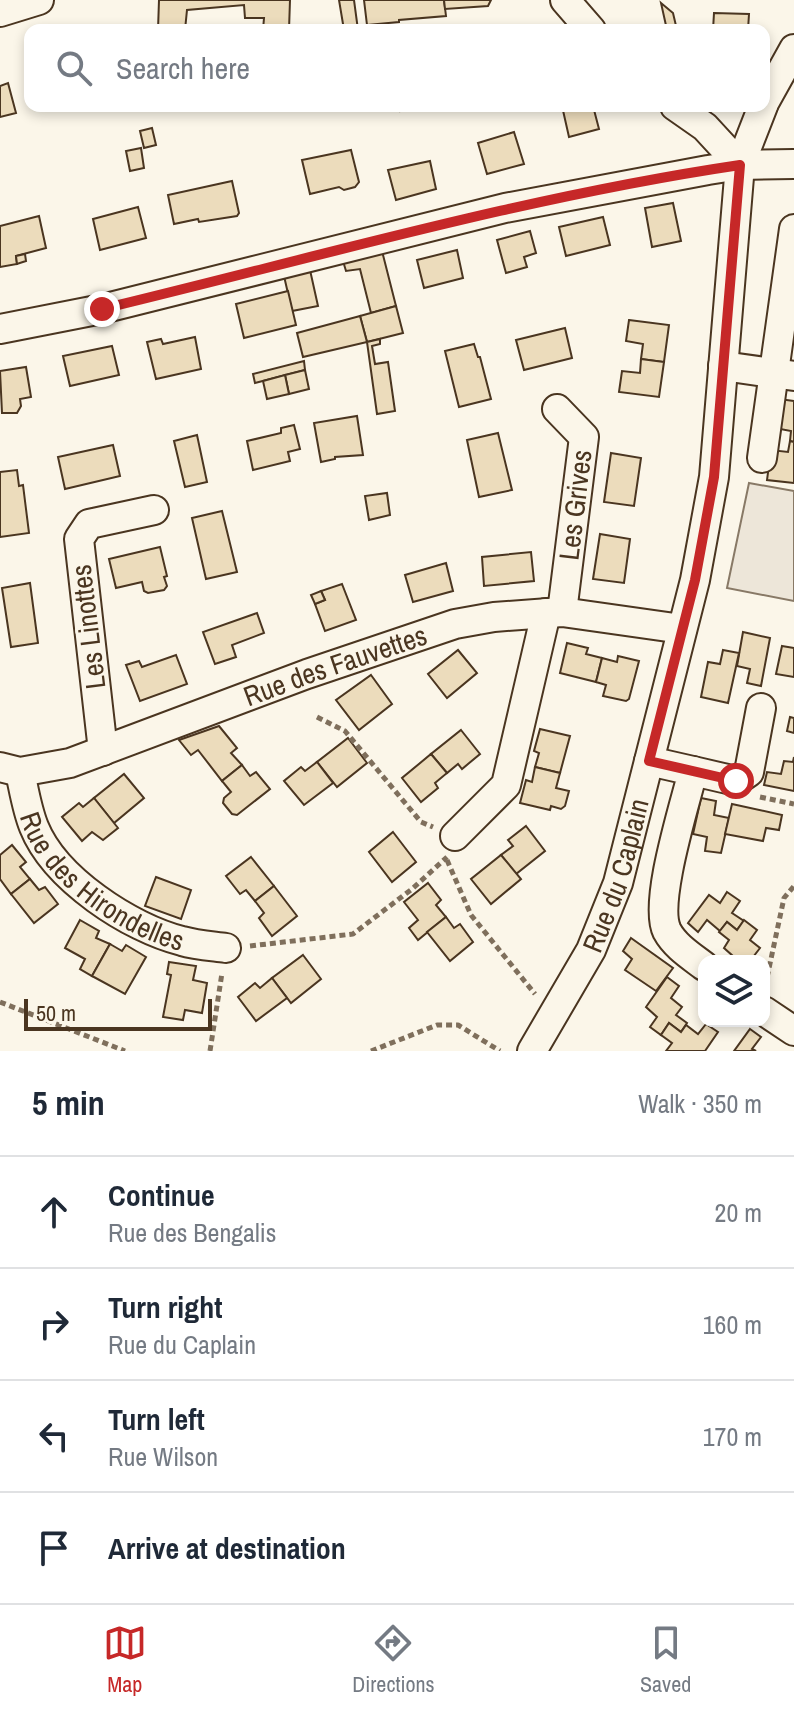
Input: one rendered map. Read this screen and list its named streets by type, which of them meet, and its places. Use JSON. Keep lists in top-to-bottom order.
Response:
{
  "streets": {
    "street": [
      "Les Grives",
      "Les Linottes",
      "Rue des Fauvettes",
      "Rue des Hirondelles",
      "Rue du Caplain"
    ]
  },
  "crossings": [
    ["Les Grives", "Rue des Fauvettes"],
    ["Les Linottes", "Rue des Fauvettes"],
    ["Rue des Fauvettes", "Rue des Hirondelles"],
    ["Rue des Fauvettes", "Rue du Caplain"]
  ],
  "scale_bar": "50 m",
  "page": {
    "search": "Search here",
    "scale": "50 m",
    "heading": ["5 min", "Walk · 350 m"],
    "list": [
      ["Continue", "Rue des Bengalis", "20 m"],
      ["Turn right", "Rue du Caplain", "160 m"],
      ["Turn left", "Rue Wilson", "170 m"],
      "Arrive at destination"
    ],
    "nav": ["Map", "Directions", "Saved"]
  }
}
